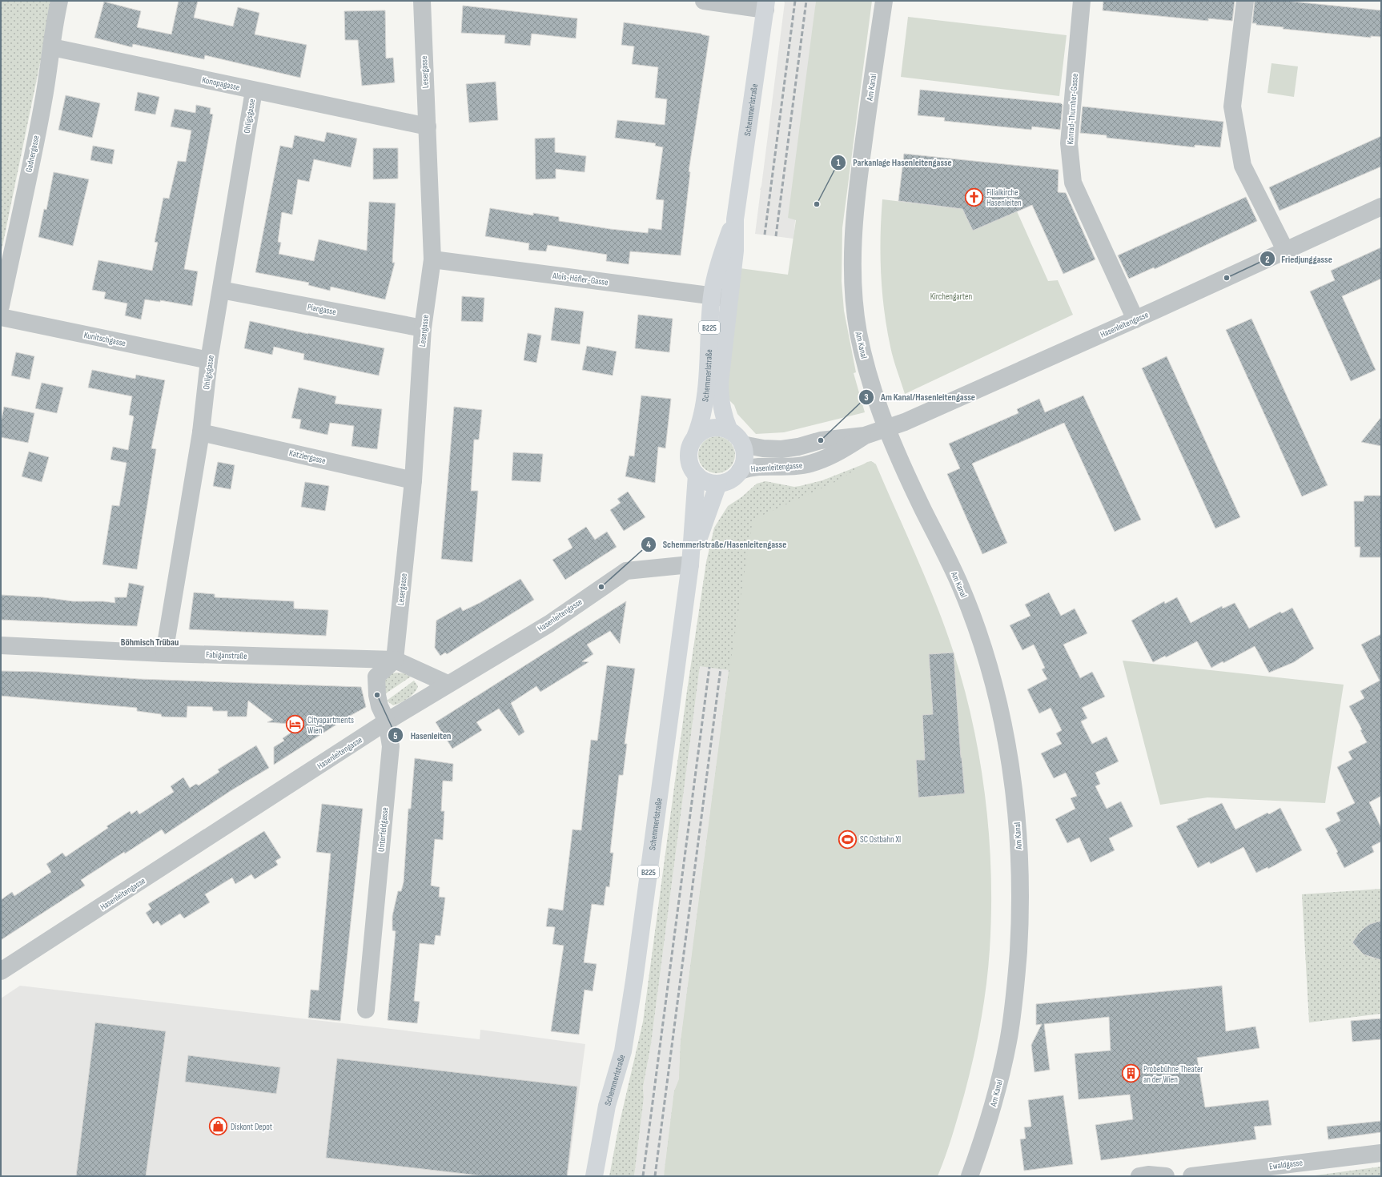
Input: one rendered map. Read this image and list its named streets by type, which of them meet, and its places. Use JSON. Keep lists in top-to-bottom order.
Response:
{
  "streets": {
    "main road": ["Schemmerlstraße", "B225"],
    "street": [
      "Lesergasse",
      "Konopagasse",
      "Am Kanal",
      "Konrad-Thurnher-Gasse",
      "Ohligsgasse",
      "Gadnergasse",
      "Alois-Höfler-Gasse",
      "Piangasse",
      "Hasenleitengasse",
      "Kunitschgasse",
      "Katzlergasse",
      "Fabiganstraße",
      "Unterfeldgasse",
      "Ewaldgasse"
    ]
  },
  "crossings": [
    ["Lesergasse", "Konopagasse"],
    ["Lesergasse", "Alois-Höfler-Gasse"],
    ["Lesergasse", "Piangasse"],
    ["Lesergasse", "Katzlergasse"],
    ["Lesergasse", "Fabiganstraße"],
    ["Lesergasse", "Unterfeldgasse"],
    ["Konopagasse", "Ohligsgasse"],
    ["Konopagasse", "Gadnergasse"],
    ["Am Kanal", "Hasenleitengasse"],
    ["Konrad-Thurnher-Gasse", "Hasenleitengasse"],
    ["Schemmerlstraße", "Alois-Höfler-Gasse"],
    ["Schemmerlstraße", "Hasenleitengasse"],
    ["Schemmerlstraße", "B225"],
    ["Ohligsgasse", "Piangasse"],
    ["Ohligsgasse", "Kunitschgasse"],
    ["Ohligsgasse", "Katzlergasse"],
    ["Ohligsgasse", "Fabiganstraße"],
    ["Hasenleitengasse", "B225"],
    ["Hasenleitengasse", "Fabiganstraße"],
    ["Hasenleitengasse", "Unterfeldgasse"],
    ["Fabiganstraße", "Unterfeldgasse"]
  ],
  "districts": ["Böhmisch Trübau"],
  "parks": ["Kirchengarten"],
  "places": {
    "church": ["Filialkirche Hasenleiten"],
    "other": [
      "Parkanlage Hasenleitengasse",
      "Friedjunggasse",
      "Am Kanal/Hasenleitengasse",
      "Schemmerlstraße/Hasenleitengasse",
      "Hasenleiten"
    ],
    "hotel": ["Cityapartments Wien"],
    "sports": ["SC Ostbahn XI"],
    "building": ["Probebühne Theater an der Wien"],
    "shop": ["Diskont Depot"]
  }
}
